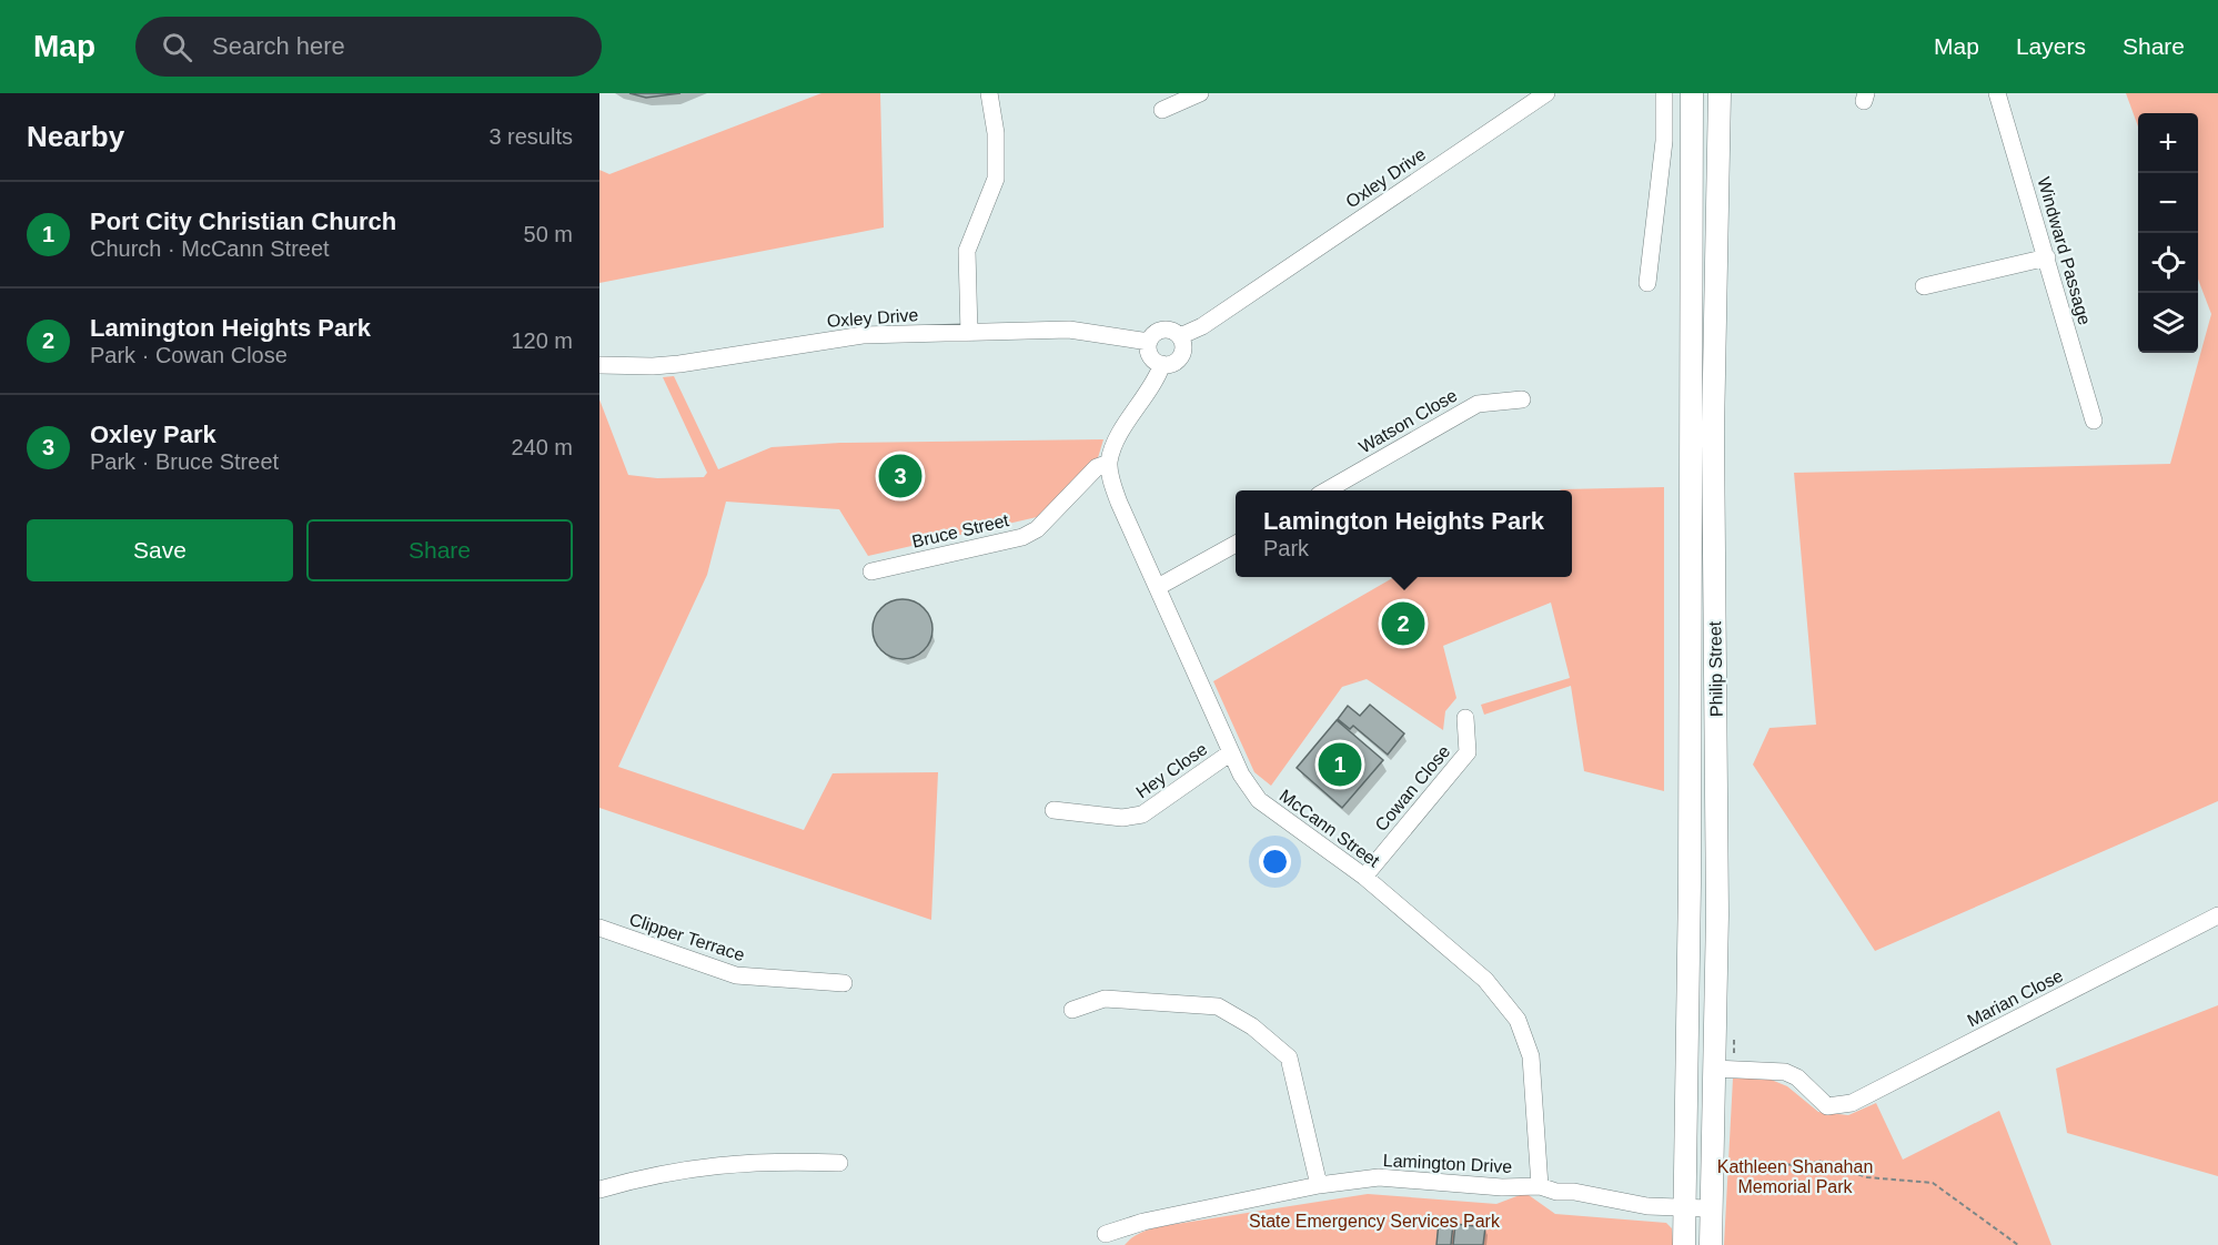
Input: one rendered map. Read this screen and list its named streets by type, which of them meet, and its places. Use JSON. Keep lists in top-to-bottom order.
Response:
{
  "streets": {
    "main road": ["Philip Street"],
    "street": [
      "Oxley Drive",
      "Windward Passage",
      "Watson Close",
      "Bruce Street",
      "Hey Close",
      "Cowan Close",
      "McCann Street",
      "Clipper Terrace",
      "Marian Close",
      "Lamington Drive"
    ]
  },
  "crossings": [
    ["Bruce Street", "McCann Street"],
    ["Philip Street", "Marian Close"],
    ["Philip Street", "Lamington Drive"],
    ["Hey Close", "McCann Street"],
    ["Cowan Close", "McCann Street"],
    ["McCann Street", "Lamington Drive"]
  ],
  "parks": ["Kathleen Shanahan Memorial Park", "State Emergency Services Park"],
  "page": {
    "header": "Map",
    "search": "Search here",
    "nav": ["Map", "Layers", "Share"],
    "heading": ["Nearby", "3 results"],
    "map_buttons": ["+", "−"],
    "list": [
      {
        "mark": "1",
        "name": "Port City Christian Church",
        "note": "Church · McCann Street",
        "value": "50 m"
      },
      {
        "mark": "2",
        "name": "Lamington Heights Park",
        "note": "Park · Cowan Close",
        "value": "120 m"
      },
      {
        "mark": "3",
        "name": "Oxley Park",
        "note": "Park · Bruce Street",
        "value": "240 m"
      }
    ],
    "pins": ["3", "2", "1"],
    "popup": ["Lamington Heights Park", "Park"],
    "buttons": ["Save", "Share"]
  }
}
